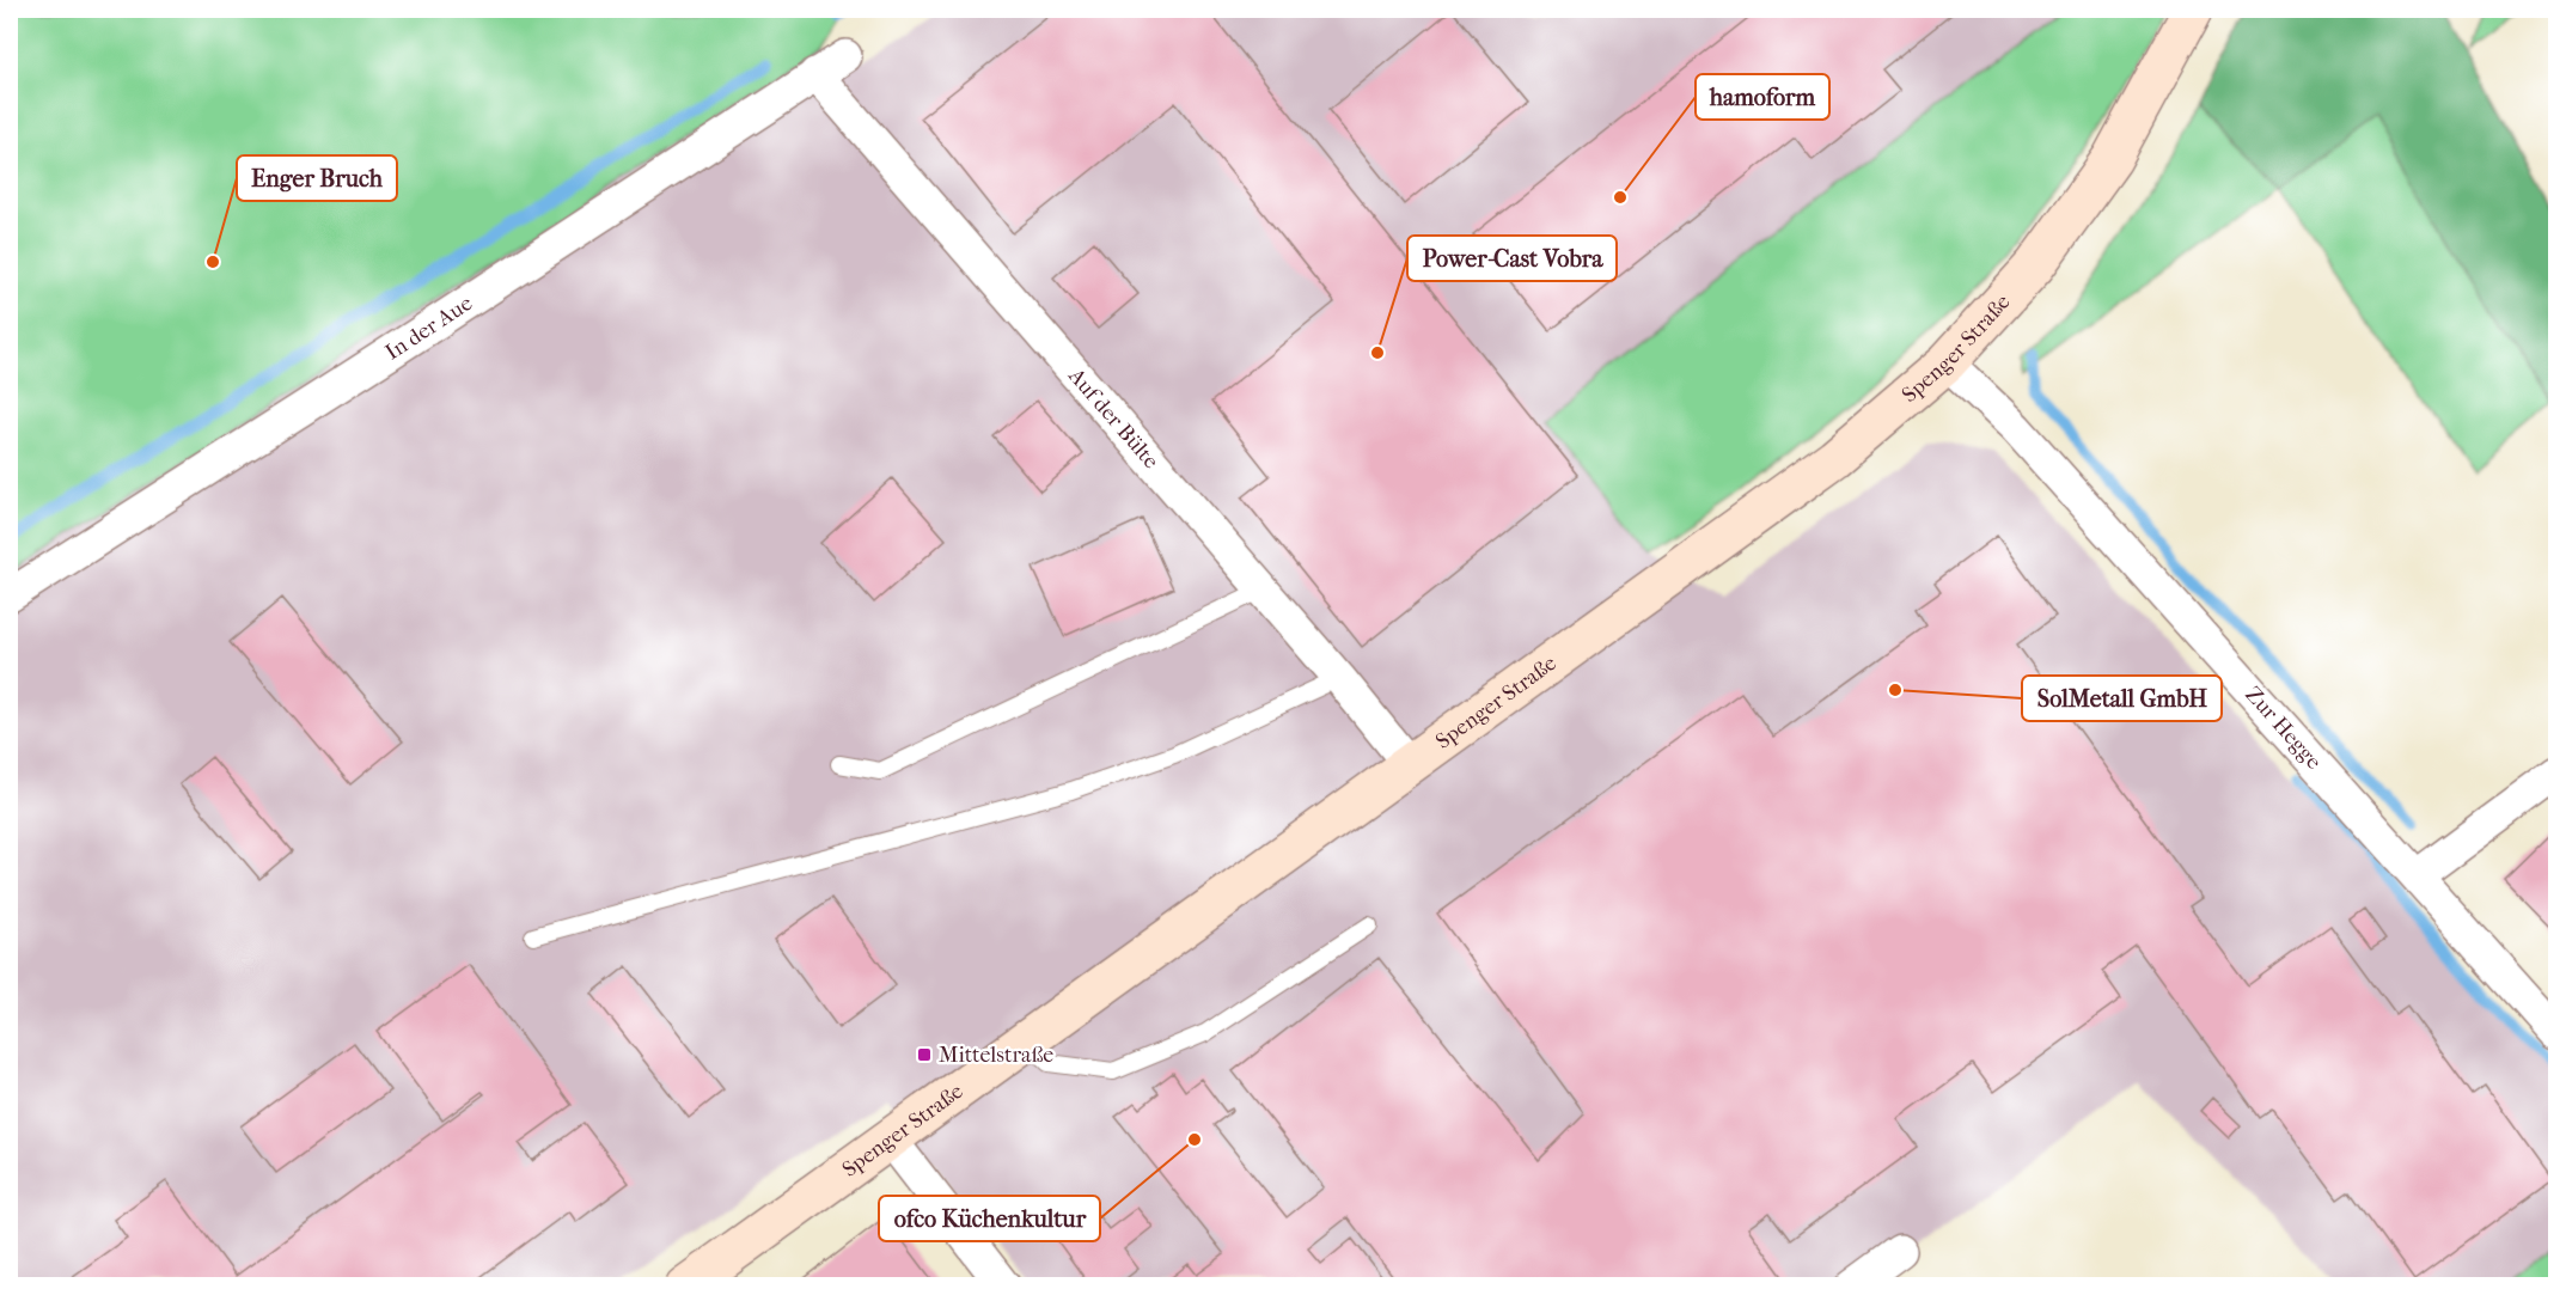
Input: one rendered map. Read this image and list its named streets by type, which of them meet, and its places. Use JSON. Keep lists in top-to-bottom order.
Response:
{
  "streets": {
    "street": [
      "In der Aue",
      "Spenger Straße",
      "Auf der Bülte",
      "Zur Hegge"
    ]
  },
  "crossings": [
    ["In der Aue", "Auf der Bülte"],
    ["Spenger Straße", "Auf der Bülte"],
    ["Spenger Straße", "Zur Hegge"]
  ],
  "places": {
    "other": [
      "hamoform",
      "Enger Bruch",
      "Power-Cast Vobra",
      "SolMetall GmbH",
      "ofco Küchenkultur"
    ],
    "transit": ["Mittelstraße"]
  }
}
